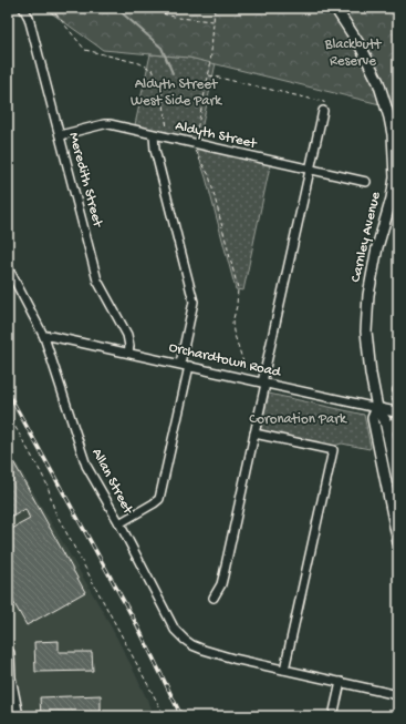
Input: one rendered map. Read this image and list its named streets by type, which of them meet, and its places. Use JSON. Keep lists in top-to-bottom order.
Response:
{
  "streets": {
    "main road": ["Carnley Avenue"],
    "street": [
      "Aldyth Street",
      "Meredith Street",
      "Orchardtown Road",
      "Allan Street"
    ]
  },
  "crossings": [
    ["Aldyth Street", "Meredith Street"],
    ["Meredith Street", "Orchardtown Road"],
    ["Carnley Avenue", "Orchardtown Road"],
    ["Orchardtown Road", "Allan Street"]
  ],
  "parks": ["Blackbutt Reserve", "Aldyth Street West Side Park", "Coronation Park"]
}
